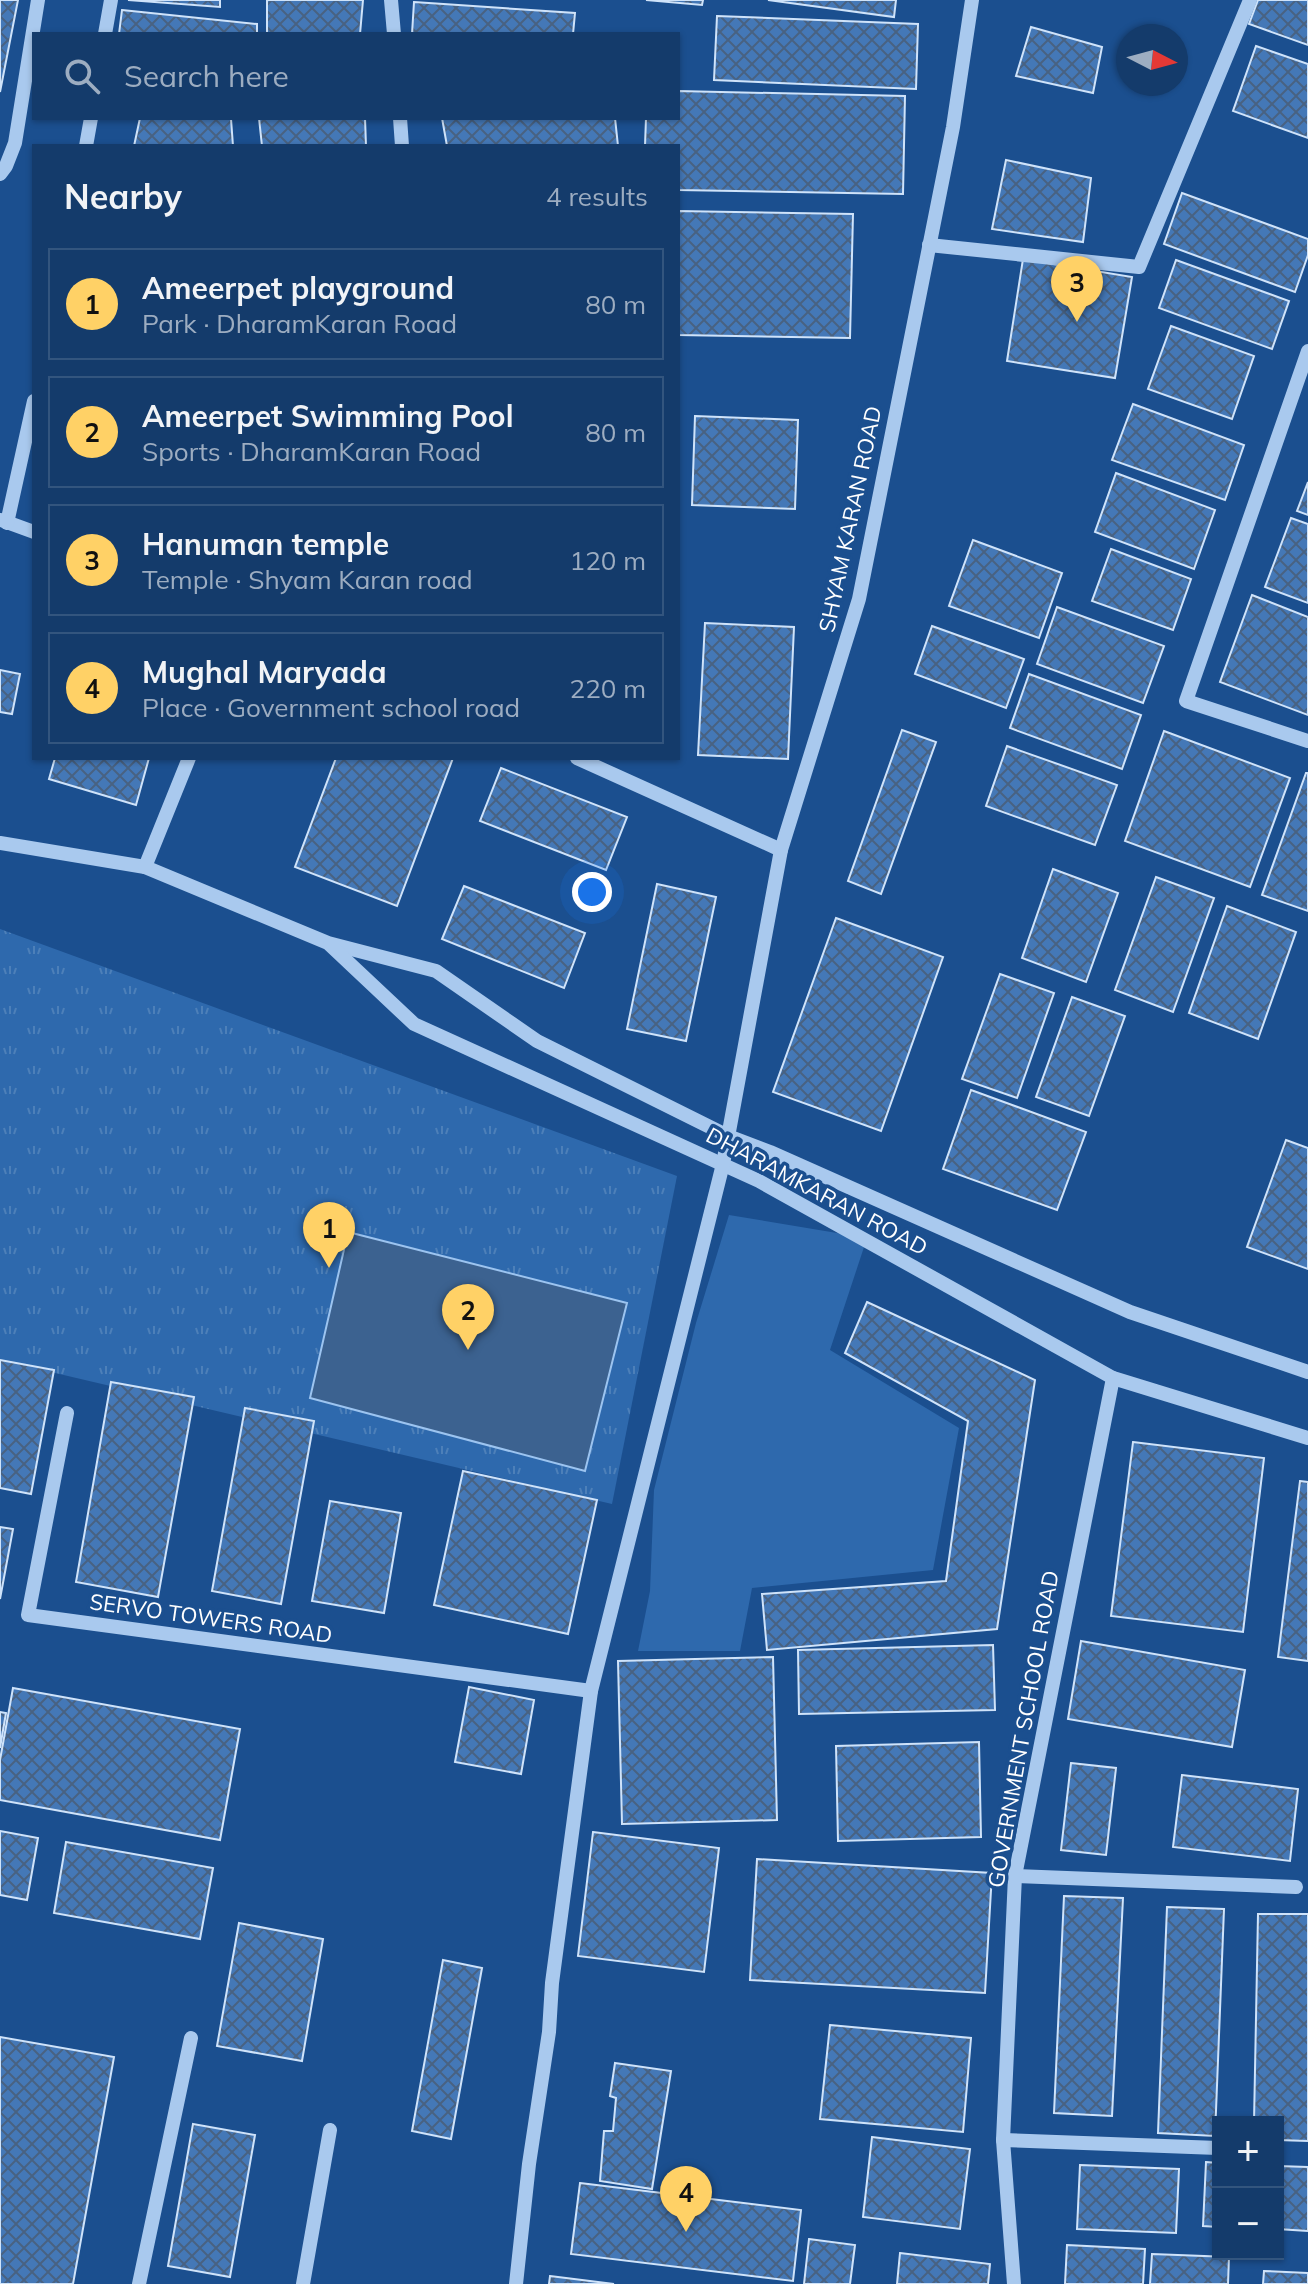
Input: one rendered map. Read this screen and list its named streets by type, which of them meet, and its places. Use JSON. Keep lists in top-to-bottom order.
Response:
{
  "streets": {
    "street": [
      "SHYAM KARAN ROAD",
      "DHARAMKARAN ROAD",
      "SERVO TOWERS ROAD",
      "GOVERNMENT SCHOOL ROAD"
    ]
  },
  "crossings": [
    ["SHYAM KARAN ROAD", "DHARAMKARAN ROAD"],
    ["SHYAM KARAN ROAD", "SERVO TOWERS ROAD"],
    ["DHARAMKARAN ROAD", "GOVERNMENT SCHOOL ROAD"]
  ],
  "north": "right",
  "page": {
    "search": "Search here",
    "heading": ["Nearby", "4 results"],
    "list": [
      {
        "mark": "1",
        "name": "Ameerpet playground",
        "note": "Park · DharamKaran Road",
        "value": "80 m"
      },
      {
        "mark": "2",
        "name": "Ameerpet Swimming Pool",
        "note": "Sports · DharamKaran Road",
        "value": "80 m"
      },
      {
        "mark": "3",
        "name": "Hanuman temple",
        "note": "Temple · Shyam Karan road",
        "value": "120 m"
      },
      {
        "mark": "4",
        "name": "Mughal Maryada",
        "note": "Place · Government school road",
        "value": "220 m"
      }
    ],
    "pins": [
      "3",
      "1",
      "2",
      "4"
    ],
    "map_buttons": ["+", "−"]
  }
}
